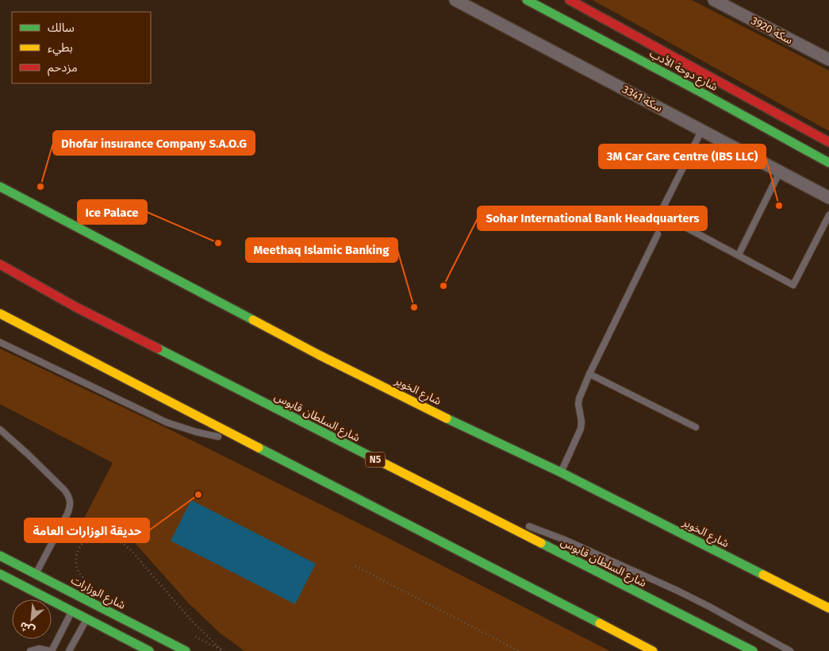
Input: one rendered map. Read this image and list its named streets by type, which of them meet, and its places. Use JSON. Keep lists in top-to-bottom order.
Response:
{
  "streets": {
    "main road": [
      "شارع دوحة الأدب",
      "شارع الخوير",
      "شارع السلطان قابوس",
      "N5",
      "شارع الوزارات"
    ],
    "street": ["سكة 3920", "سكة 3341"]
  },
  "places": [
    "Dhofar insurance Company S.A.O.G",
    "3M Car Care Centre (IBS LLC)",
    "Ice Palace",
    "Sohar International Bank Headquarters",
    "Meethaq Islamic Banking",
    "حديقة الوزارات العامة"
  ],
  "legend": ["سالك", "بطيء", "مزدحم"],
  "north": "bottom left"
}
